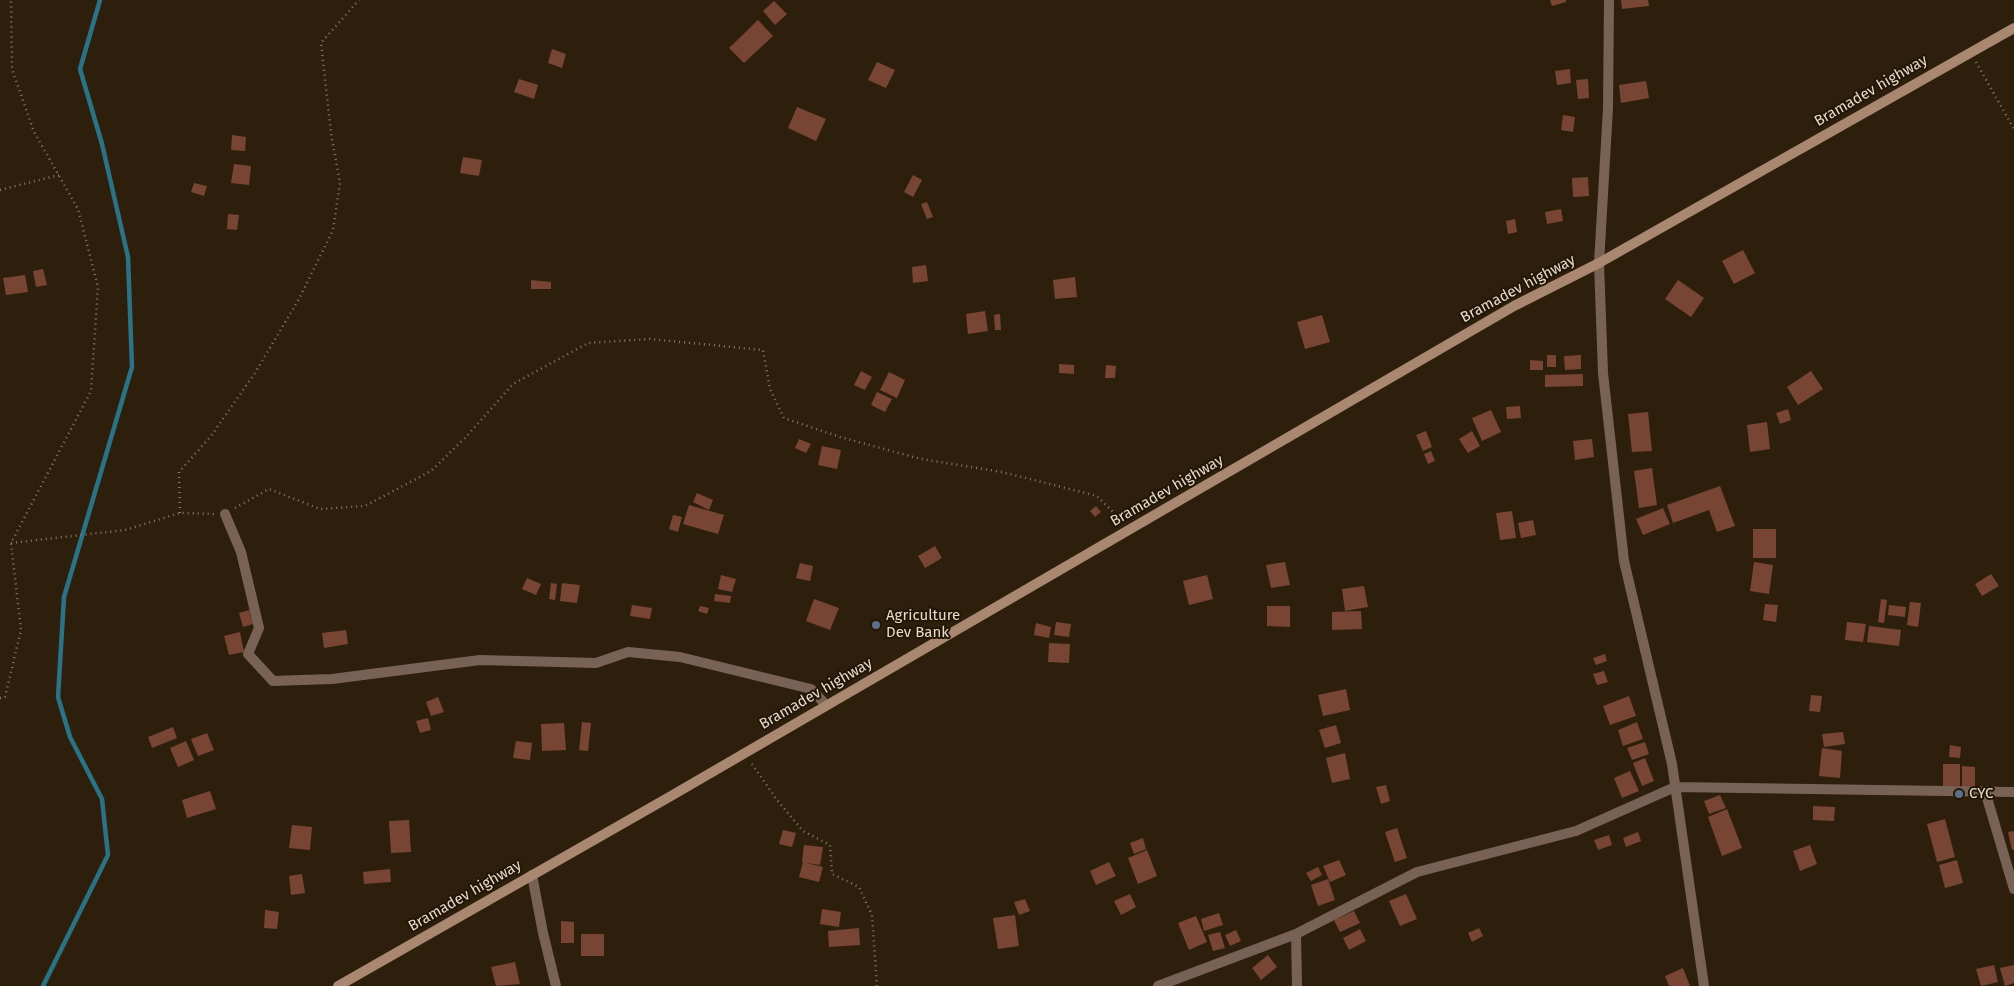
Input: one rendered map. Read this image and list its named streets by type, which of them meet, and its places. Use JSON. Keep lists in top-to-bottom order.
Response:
{
  "streets": {
    "street": ["Bramadev highway"]
  },
  "places": ["Agriculture Dev Bank", "CYC"]
}
